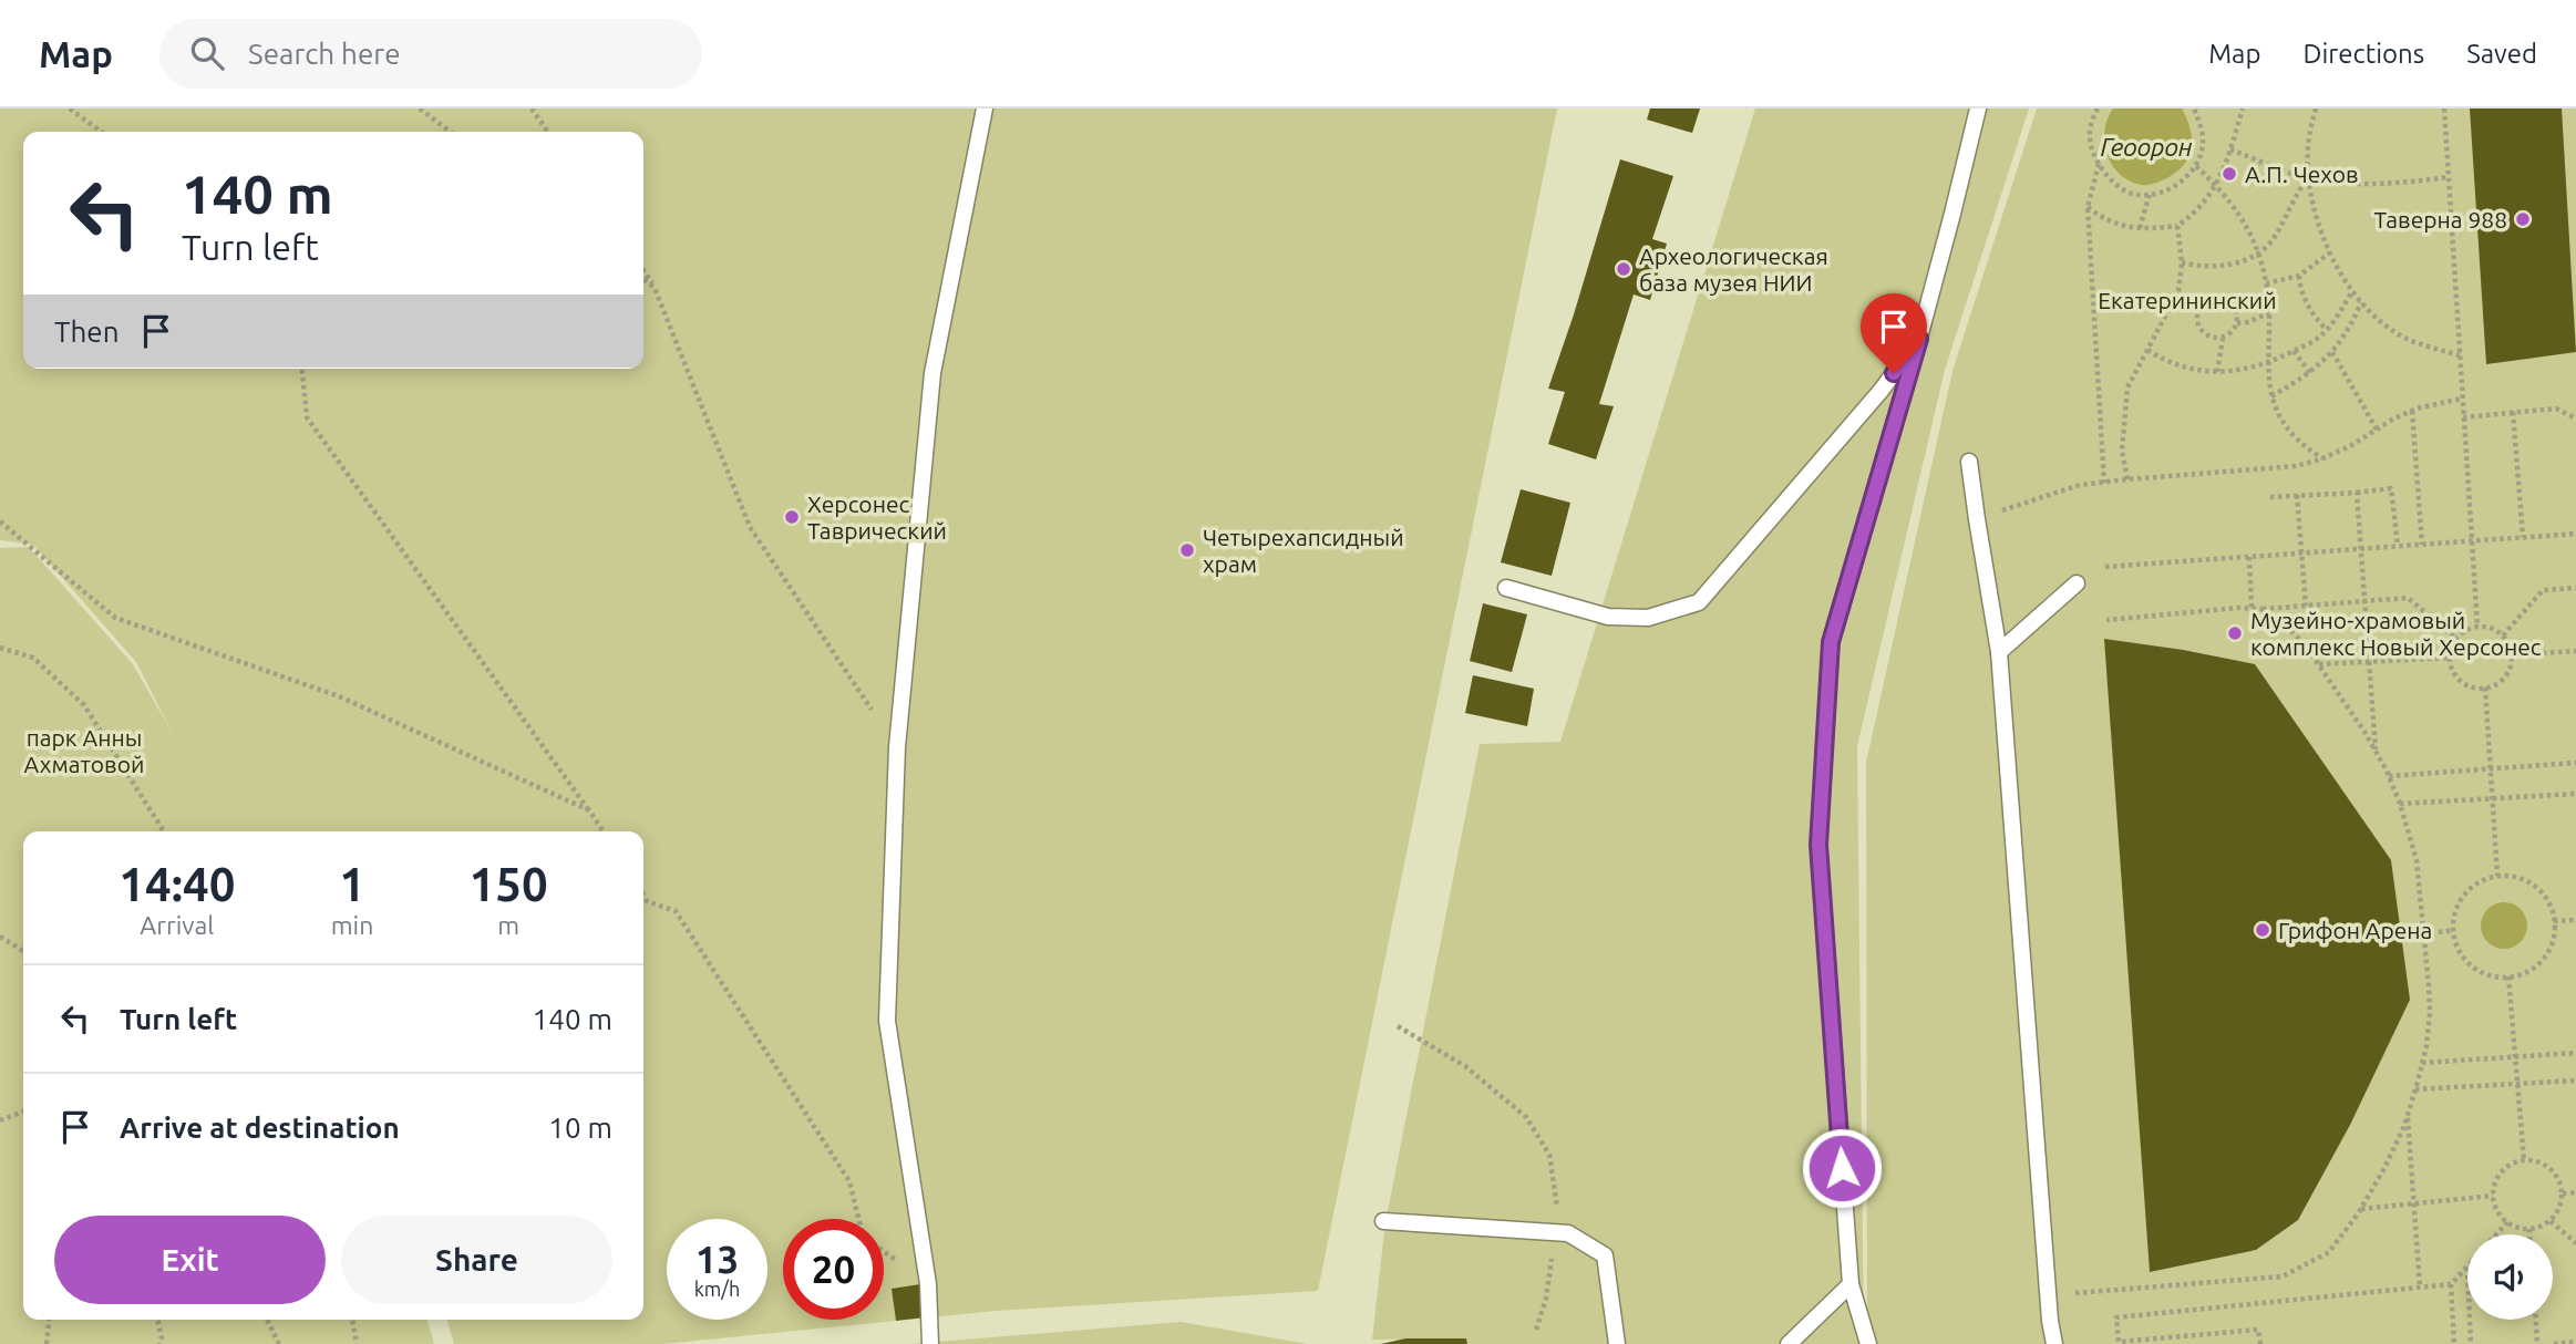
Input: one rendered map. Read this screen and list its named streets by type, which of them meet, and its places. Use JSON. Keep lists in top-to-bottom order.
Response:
{
  "water": ["Геоорон"],
  "parks": ["Екатерининский", "парк Анны Ахматовой"],
  "places": [
    "А.П. Чехов",
    "Таверна 988",
    "Археологическая база музея НИИ",
    "Херсонес Таврический",
    "Четырехапсидный храм",
    "Музейно-храмовый комплекс Новый Херсонес",
    "Грифон Арена"
  ],
  "page": {
    "header": "Map",
    "search": "Search here",
    "nav": ["Map", "Directions", "Saved"],
    "turn": ["140 m", "Turn left"],
    "then": "Then",
    "eta": [
      "14:40",
      "Arrival",
      "1",
      "min",
      "150",
      "m"
    ],
    "list": [
      {
        "name": "Turn left",
        "value": "140 m"
      },
      {
        "name": "Arrive at destination",
        "value": "10 m"
      }
    ],
    "buttons": ["Exit", "Share"],
    "speed": "13 km/h",
    "limit": "20"
  }
}
